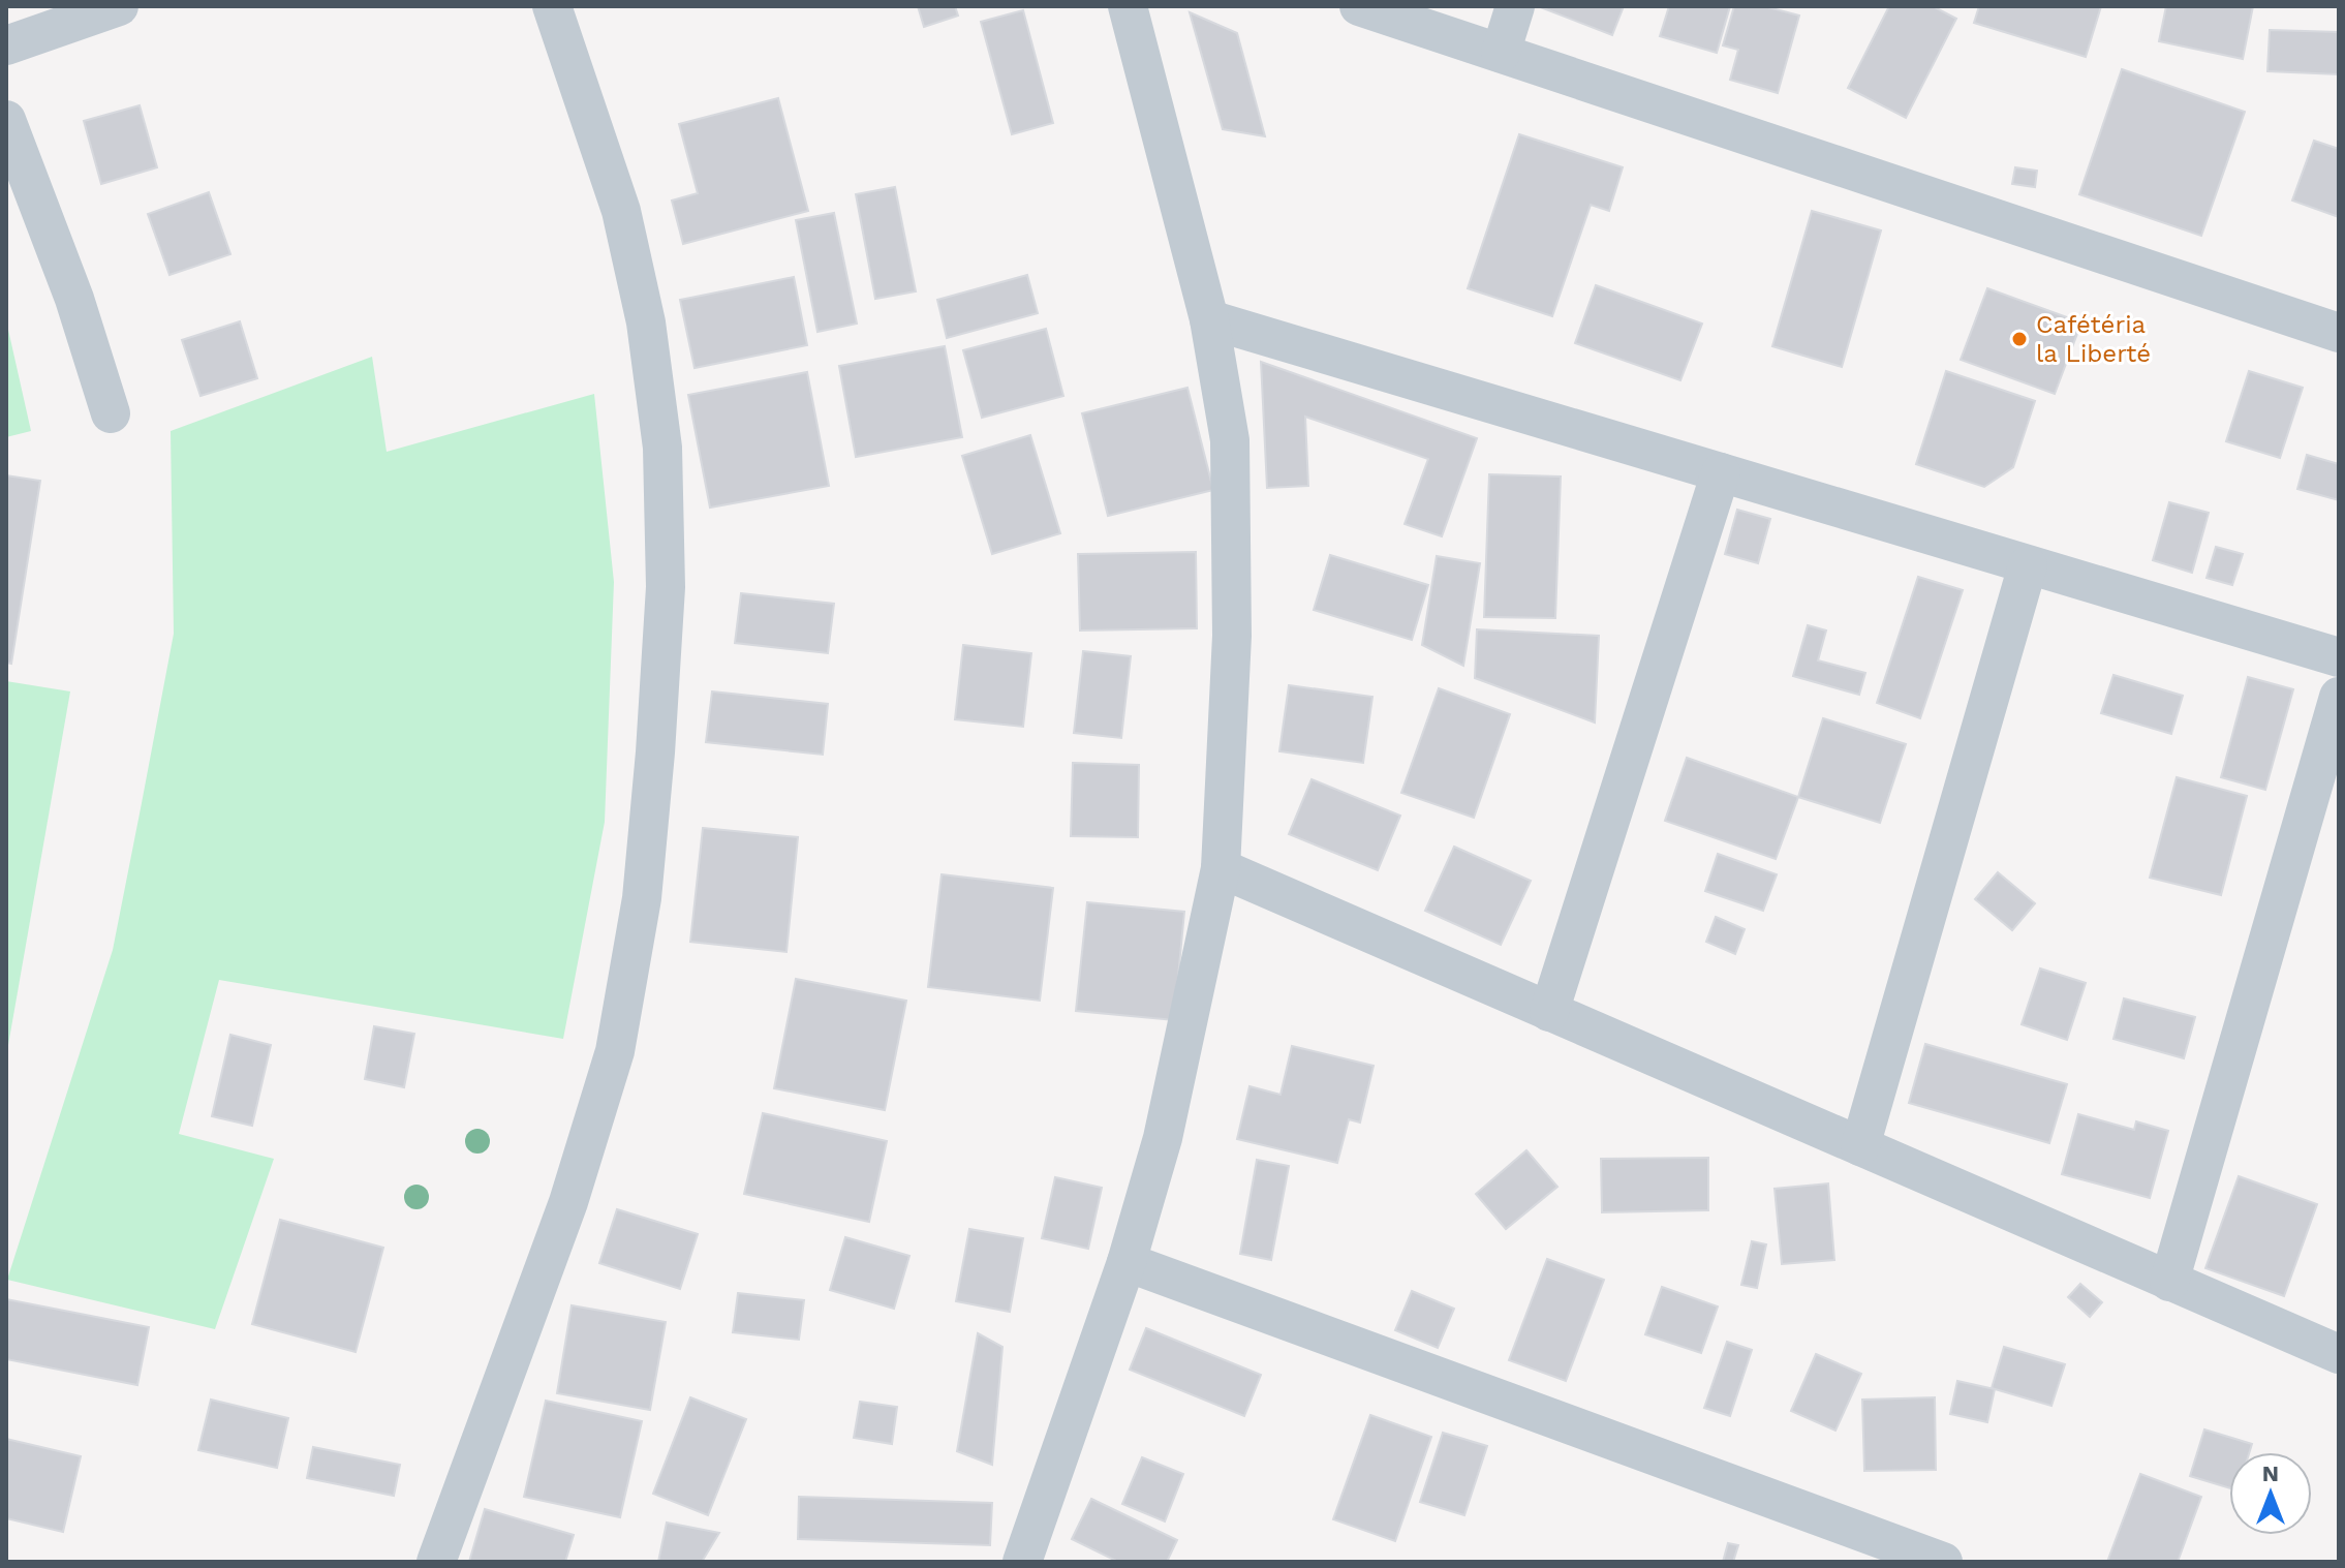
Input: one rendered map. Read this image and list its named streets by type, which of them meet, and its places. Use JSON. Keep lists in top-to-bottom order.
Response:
{
  "places": ["Cafétéria la Liberté"],
  "north": "top"
}
